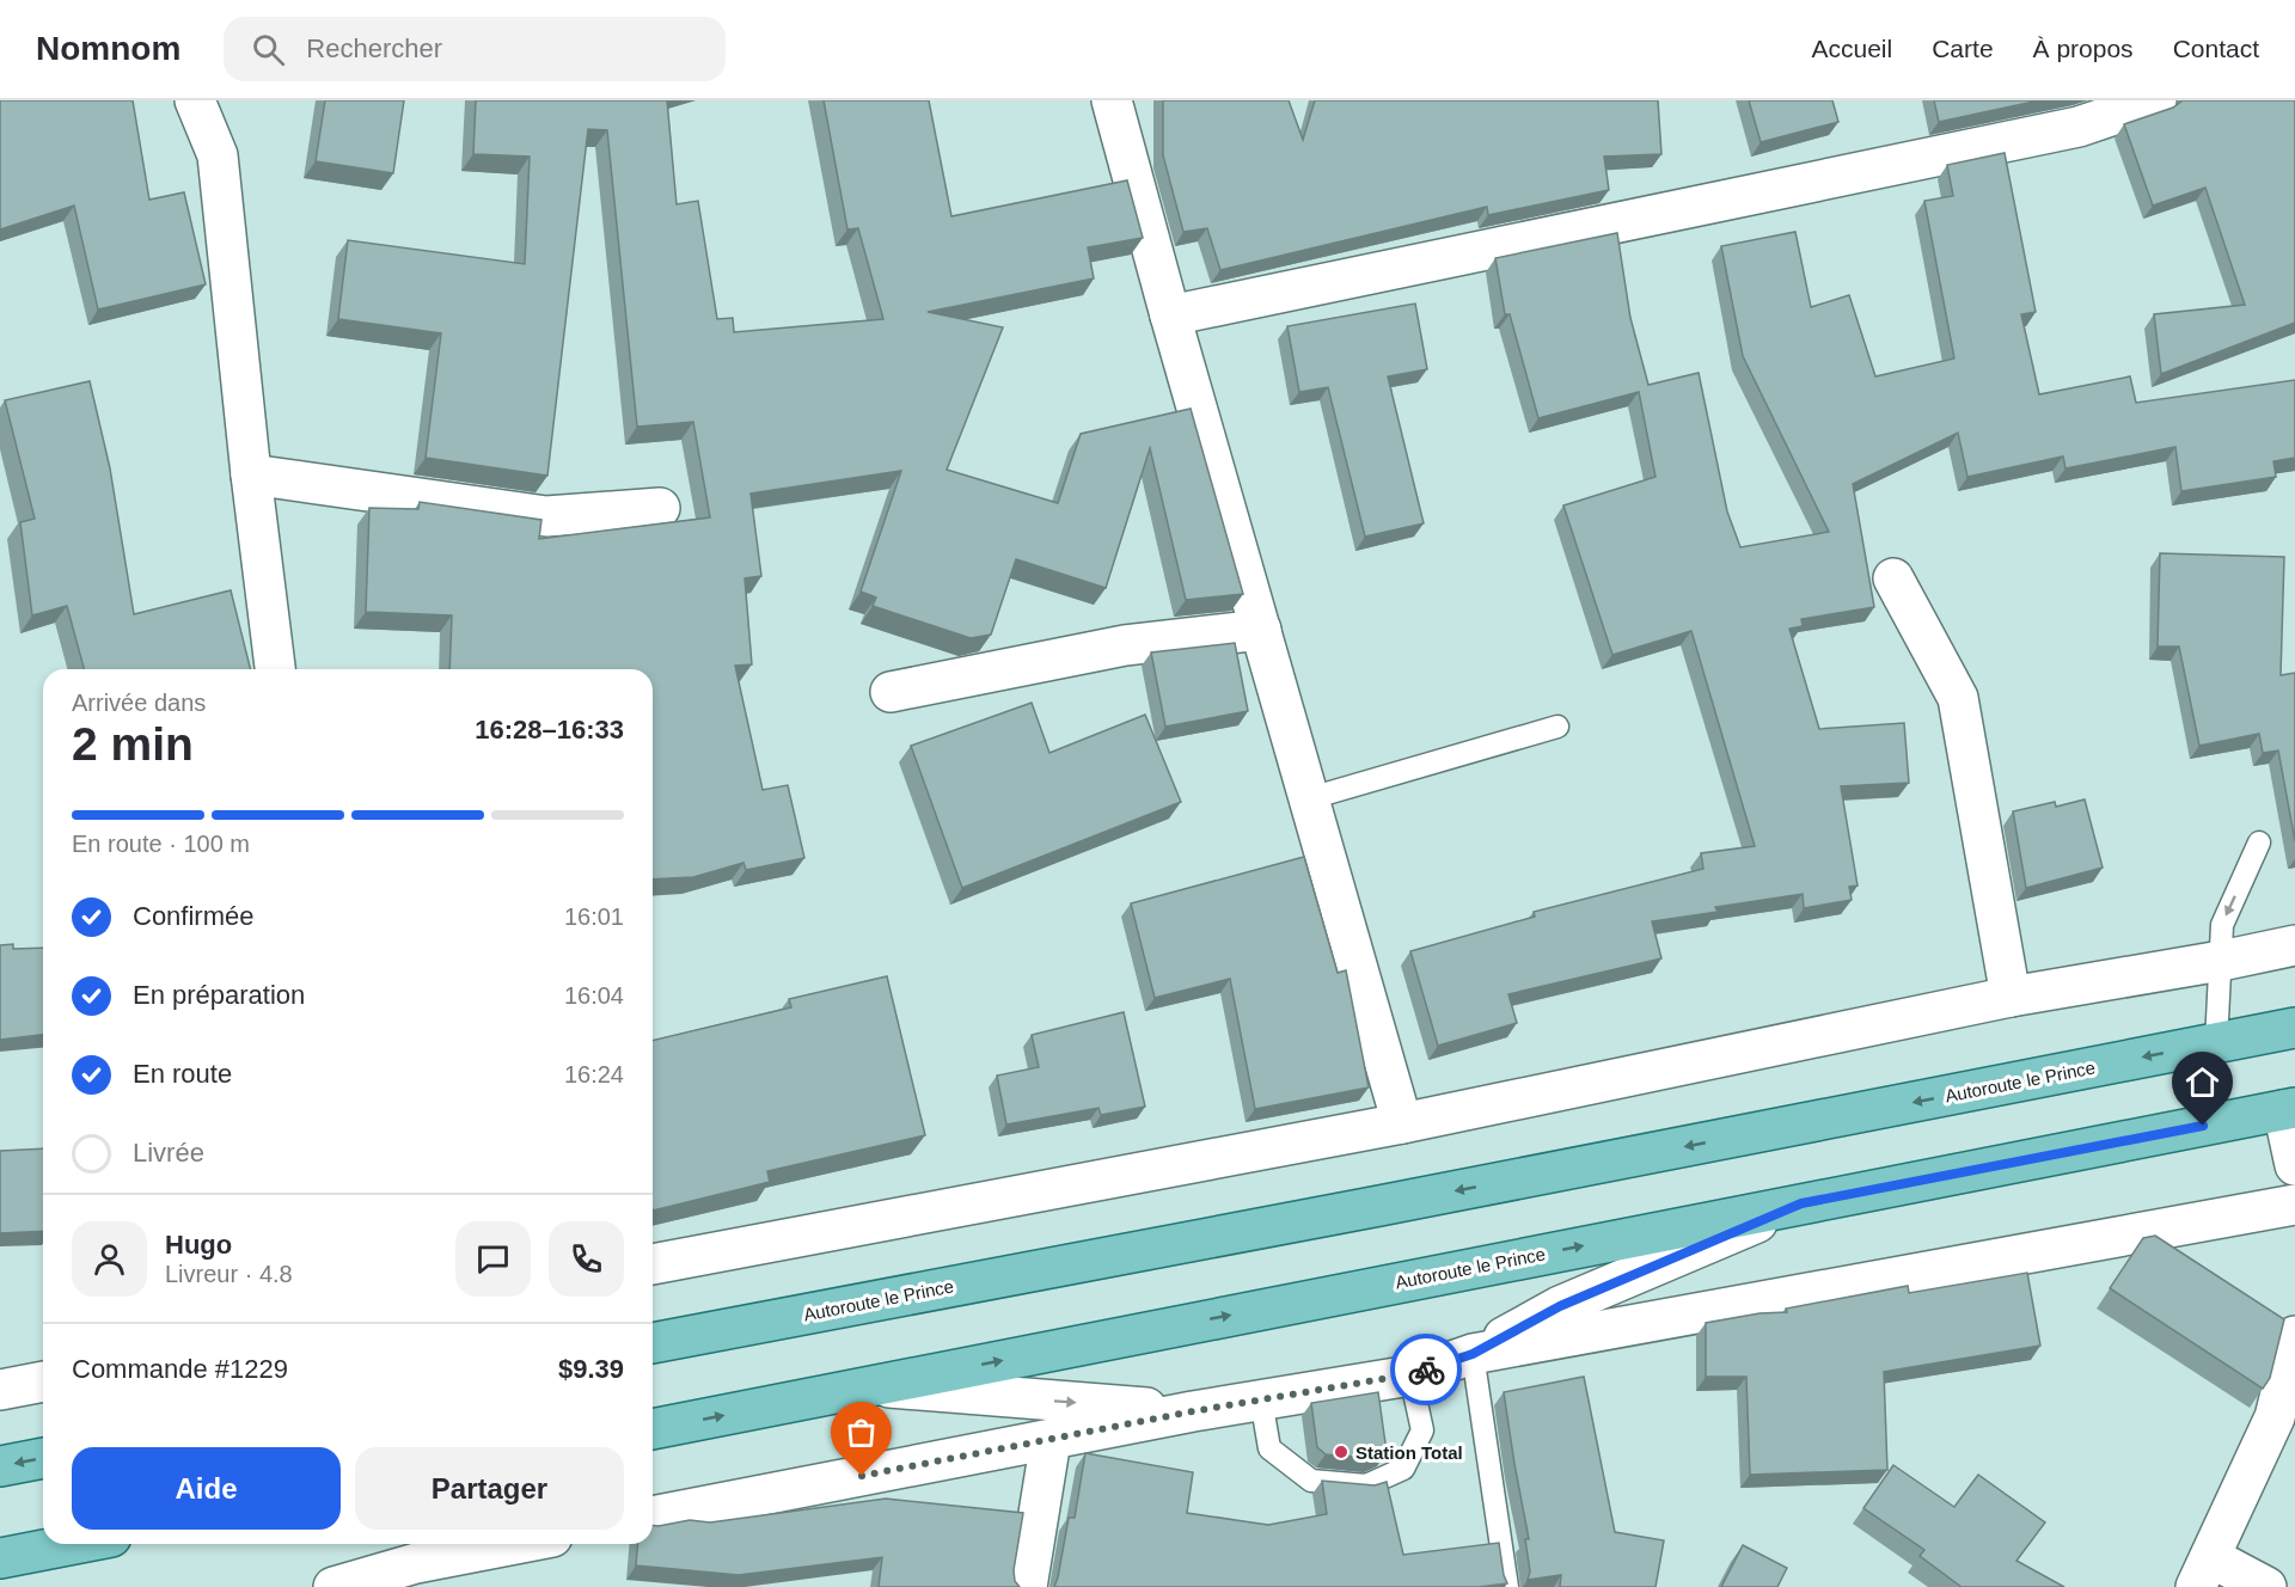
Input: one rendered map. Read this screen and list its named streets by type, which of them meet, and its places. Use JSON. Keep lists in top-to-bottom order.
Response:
{
  "streets": {
    "main road": ["Autoroute le Prince"]
  },
  "places": ["Station Total"],
  "page": {
    "header": "Nomnom",
    "search": "Rechercher",
    "nav": [
      "Accueil",
      "Carte",
      "À propos",
      "Contact"
    ],
    "heading": ["2 min", "Arrivée dans", "16:28–16:33"],
    "panel": [
      "Hugo",
      "Livreur · 4.8",
      "Commande #1229",
      "$9.39"
    ],
    "bar": "En route · 100 m",
    "list": [
      ["Confirmée", "16:01"],
      ["En préparation", "16:04"],
      ["En route", "16:24"],
      "Livrée"
    ],
    "buttons": ["Aide", "Partager"]
  }
}
